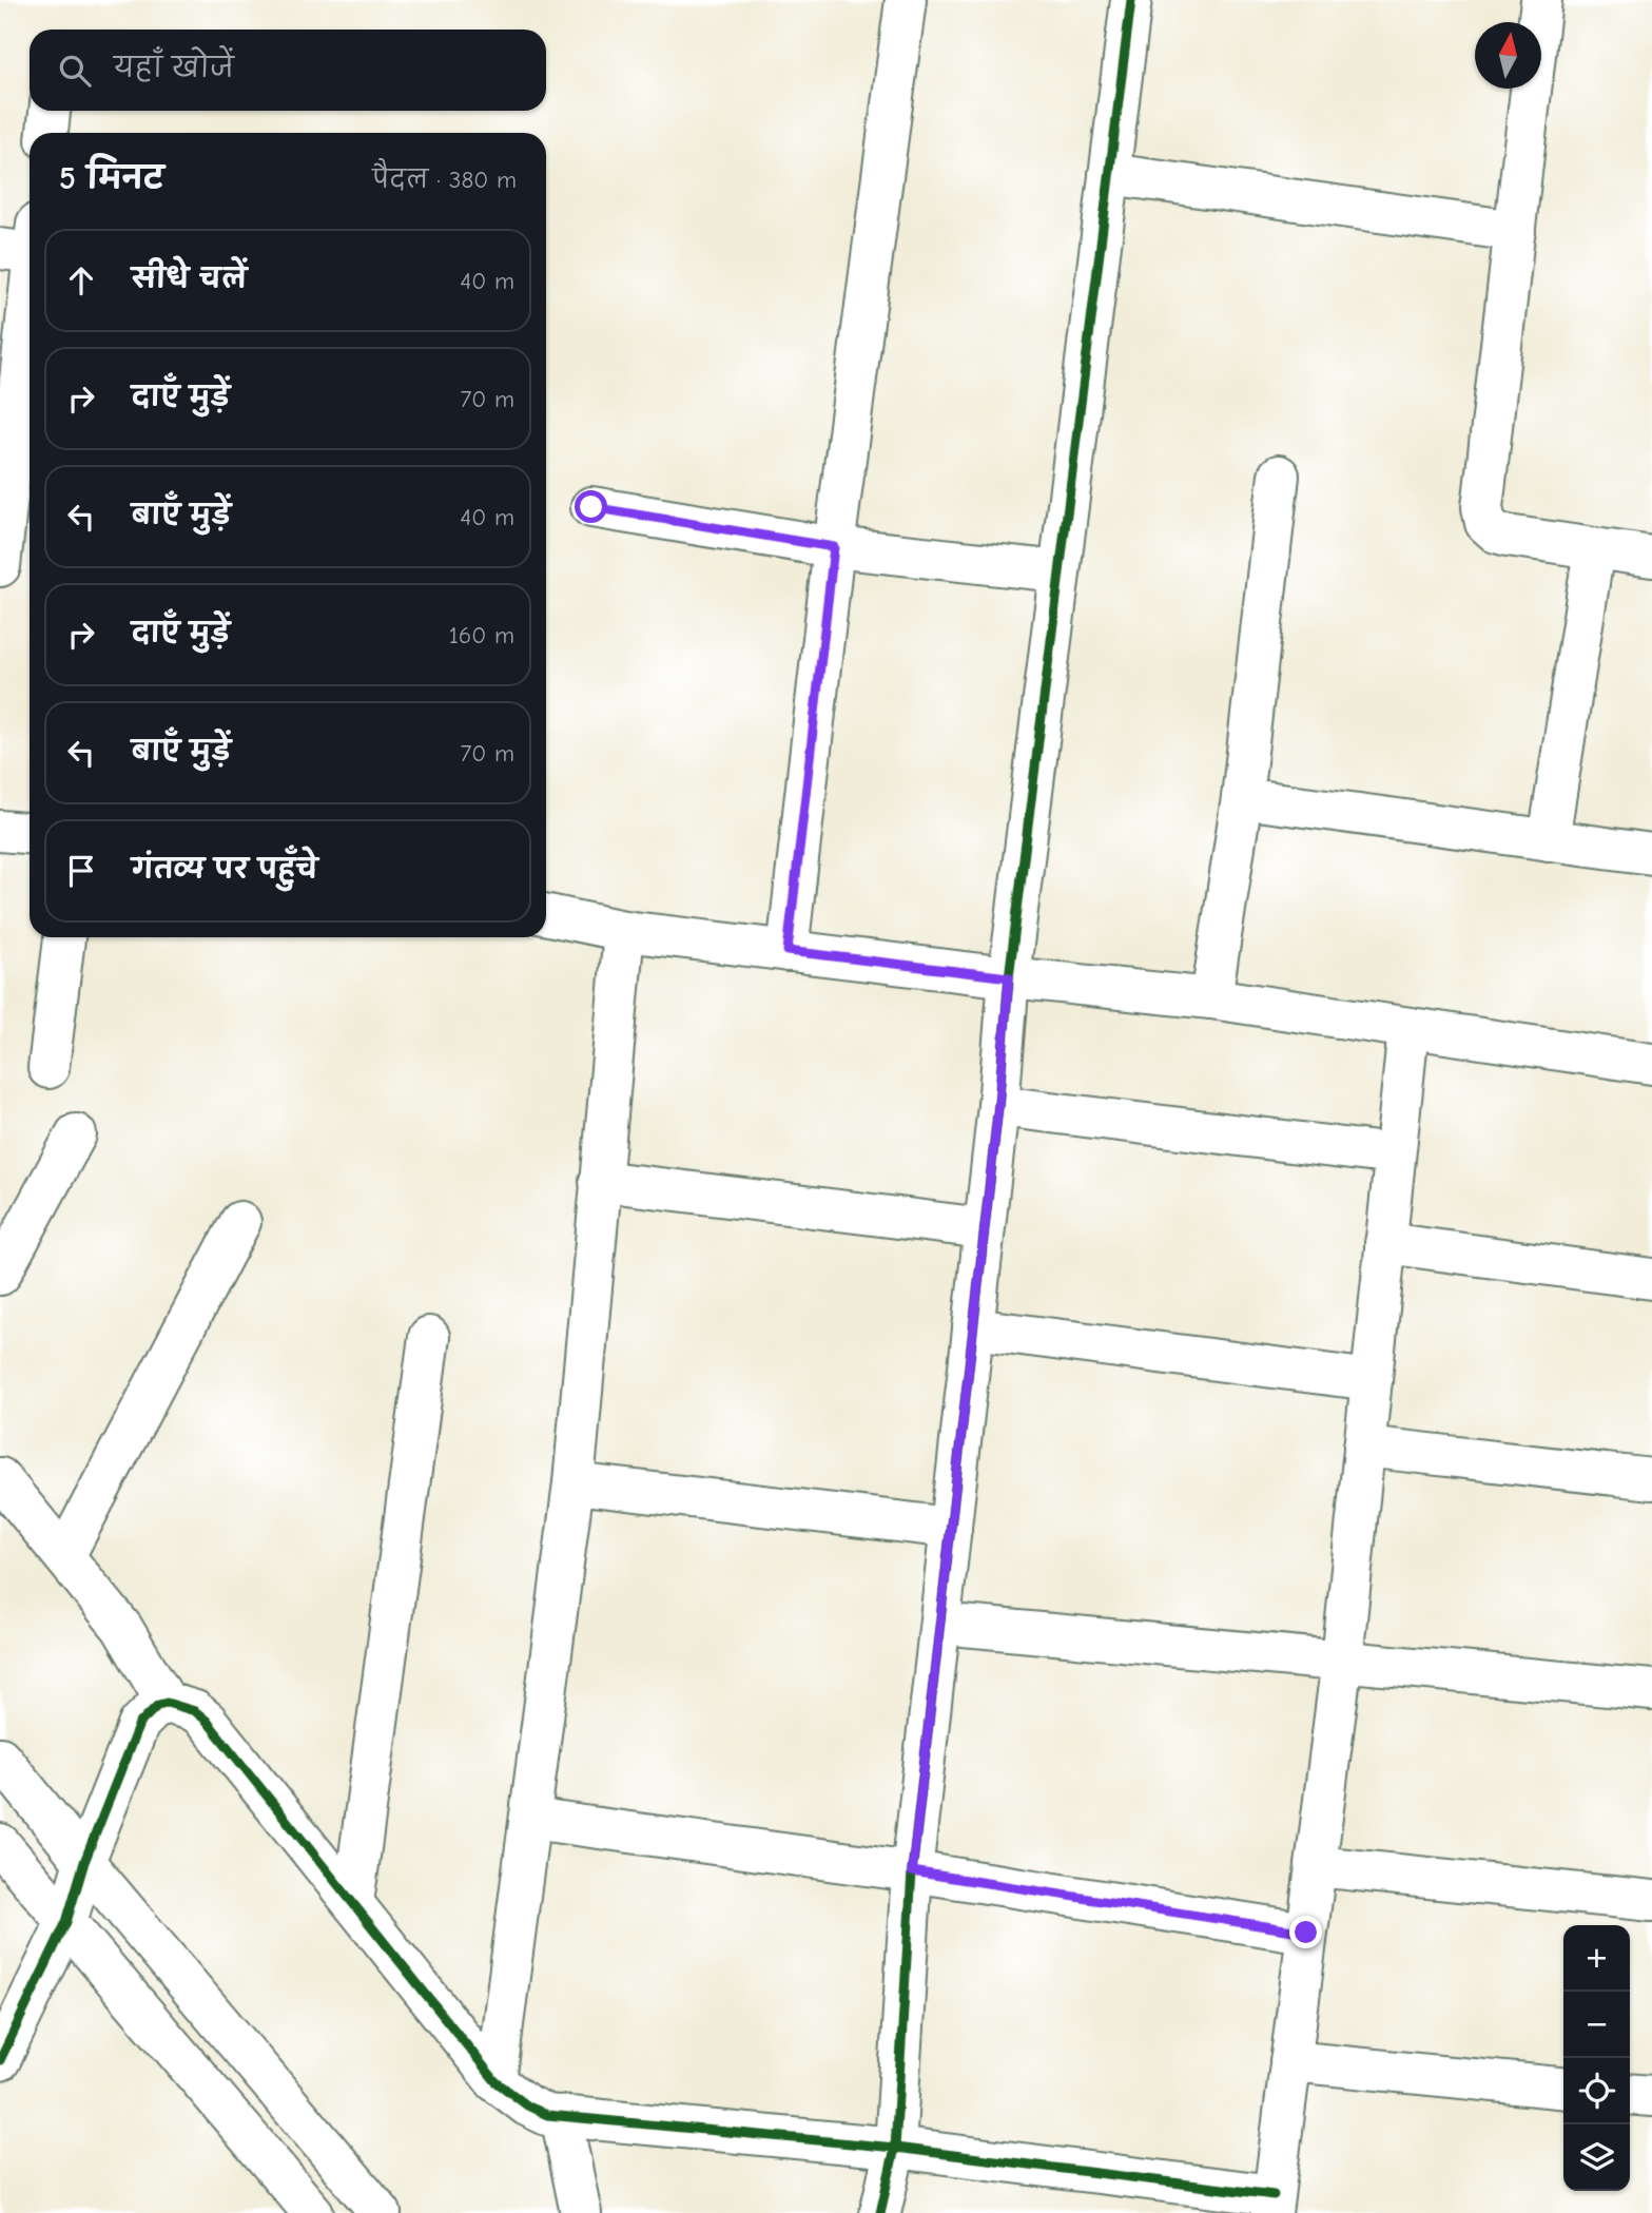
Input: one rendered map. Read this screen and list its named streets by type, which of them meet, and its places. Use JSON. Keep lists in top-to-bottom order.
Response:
{
  "north": "top",
  "page": {
    "search": "यहाँ खोजें",
    "heading": ["5 मिनट", "पैदल · 380 m"],
    "list": [
      ["सीधे चलें", "40 m"],
      ["दाएँ मुड़ें", "70 m"],
      ["बाएँ मुड़ें", "40 m"],
      ["दाएँ मुड़ें", "160 m"],
      ["बाएँ मुड़ें", "70 m"],
      "गंतव्य पर पहुँचे"
    ],
    "map_buttons": ["+", "−"]
  }
}
